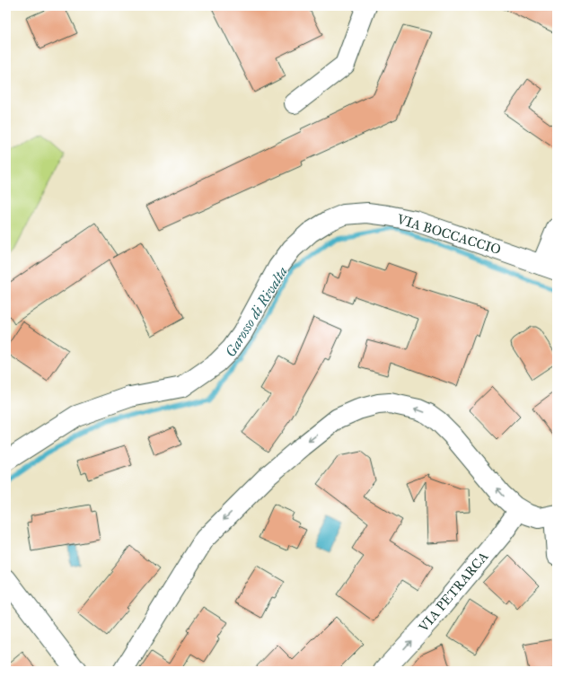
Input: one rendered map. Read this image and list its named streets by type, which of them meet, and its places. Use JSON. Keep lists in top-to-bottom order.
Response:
{
  "streets": {
    "street": ["VIA BOCCACCIO", "VIA PETRARCA"]
  },
  "one_way": ["VIA PETRARCA"],
  "water": ["Garosso di Rivalta"]
}
